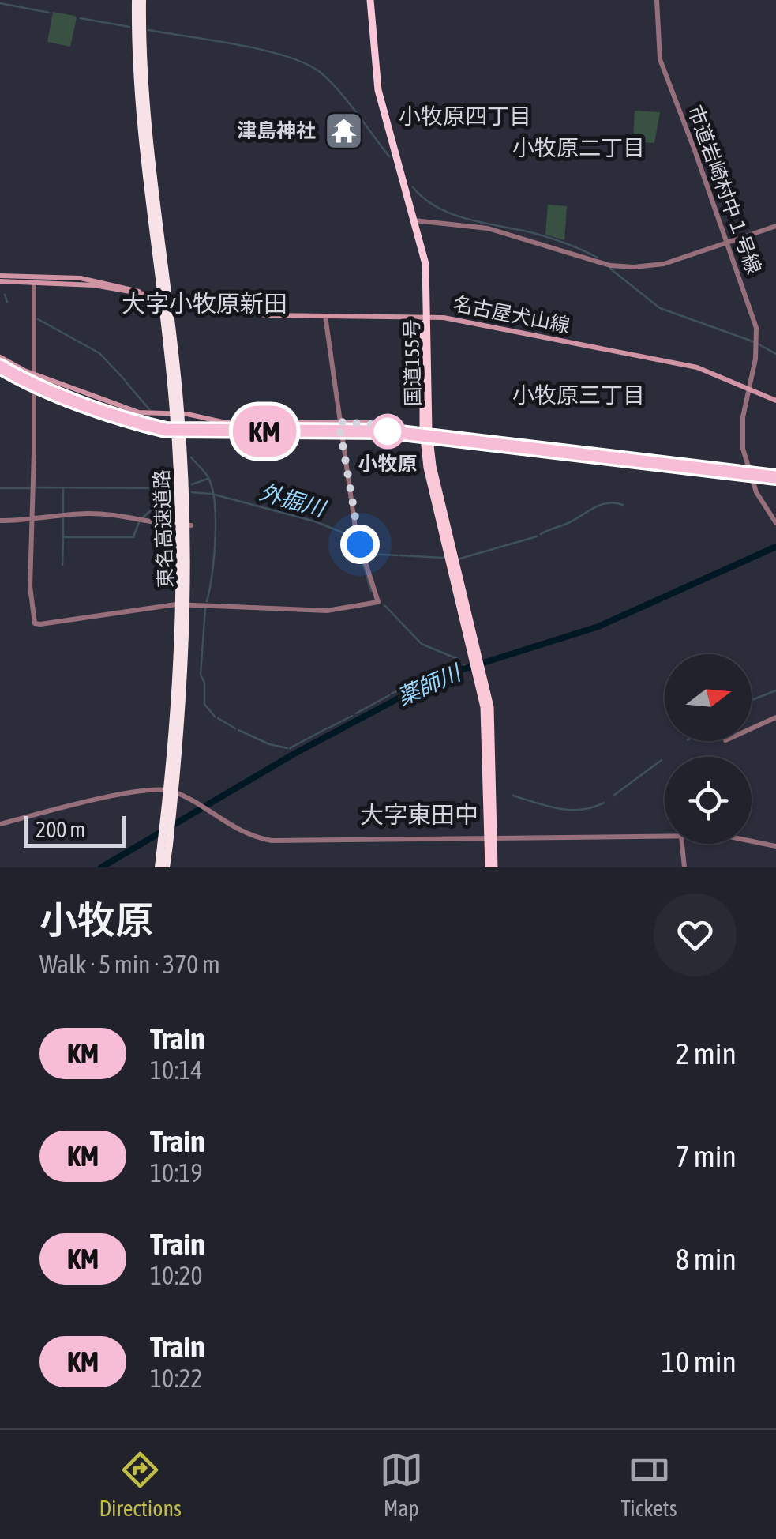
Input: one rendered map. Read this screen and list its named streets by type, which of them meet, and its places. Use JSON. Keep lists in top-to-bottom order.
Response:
{
  "streets": {
    "highway": ["国道155号", "東名高速道路"],
    "main road": ["名古屋犬山線"],
    "street": ["市道岩崎村中１号線"]
  },
  "crossings": [
    ["市道岩崎村中１号線", "名古屋犬山線"],
    ["名古屋犬山線", "国道155号"]
  ],
  "districts": [
    "小牧原四丁目",
    "小牧原二丁目",
    "大字小牧原新田",
    "小牧原三丁目",
    "大字東田中"
  ],
  "water": ["外掘川", "薬師川"],
  "places": {
    "temple": ["津島神社"],
    "other": ["小牧原"]
  },
  "scale_bar": "200 m",
  "north": "right",
  "page": {
    "on_map": "KM",
    "scale": "200 m",
    "heading": ["小牧原", "Walk · 5 min · 370 m"],
    "list": [
      {
        "mark": "KM",
        "name": "Train",
        "note": "10:14",
        "value": "2 min"
      },
      {
        "mark": "KM",
        "name": "Train",
        "note": "10:19",
        "value": "7 min"
      },
      {
        "mark": "KM",
        "name": "Train",
        "note": "10:20",
        "value": "8 min"
      },
      {
        "mark": "KM",
        "name": "Train",
        "note": "10:22",
        "value": "10 min"
      }
    ],
    "tabs": ["Directions", "Map", "Tickets"]
  }
}
